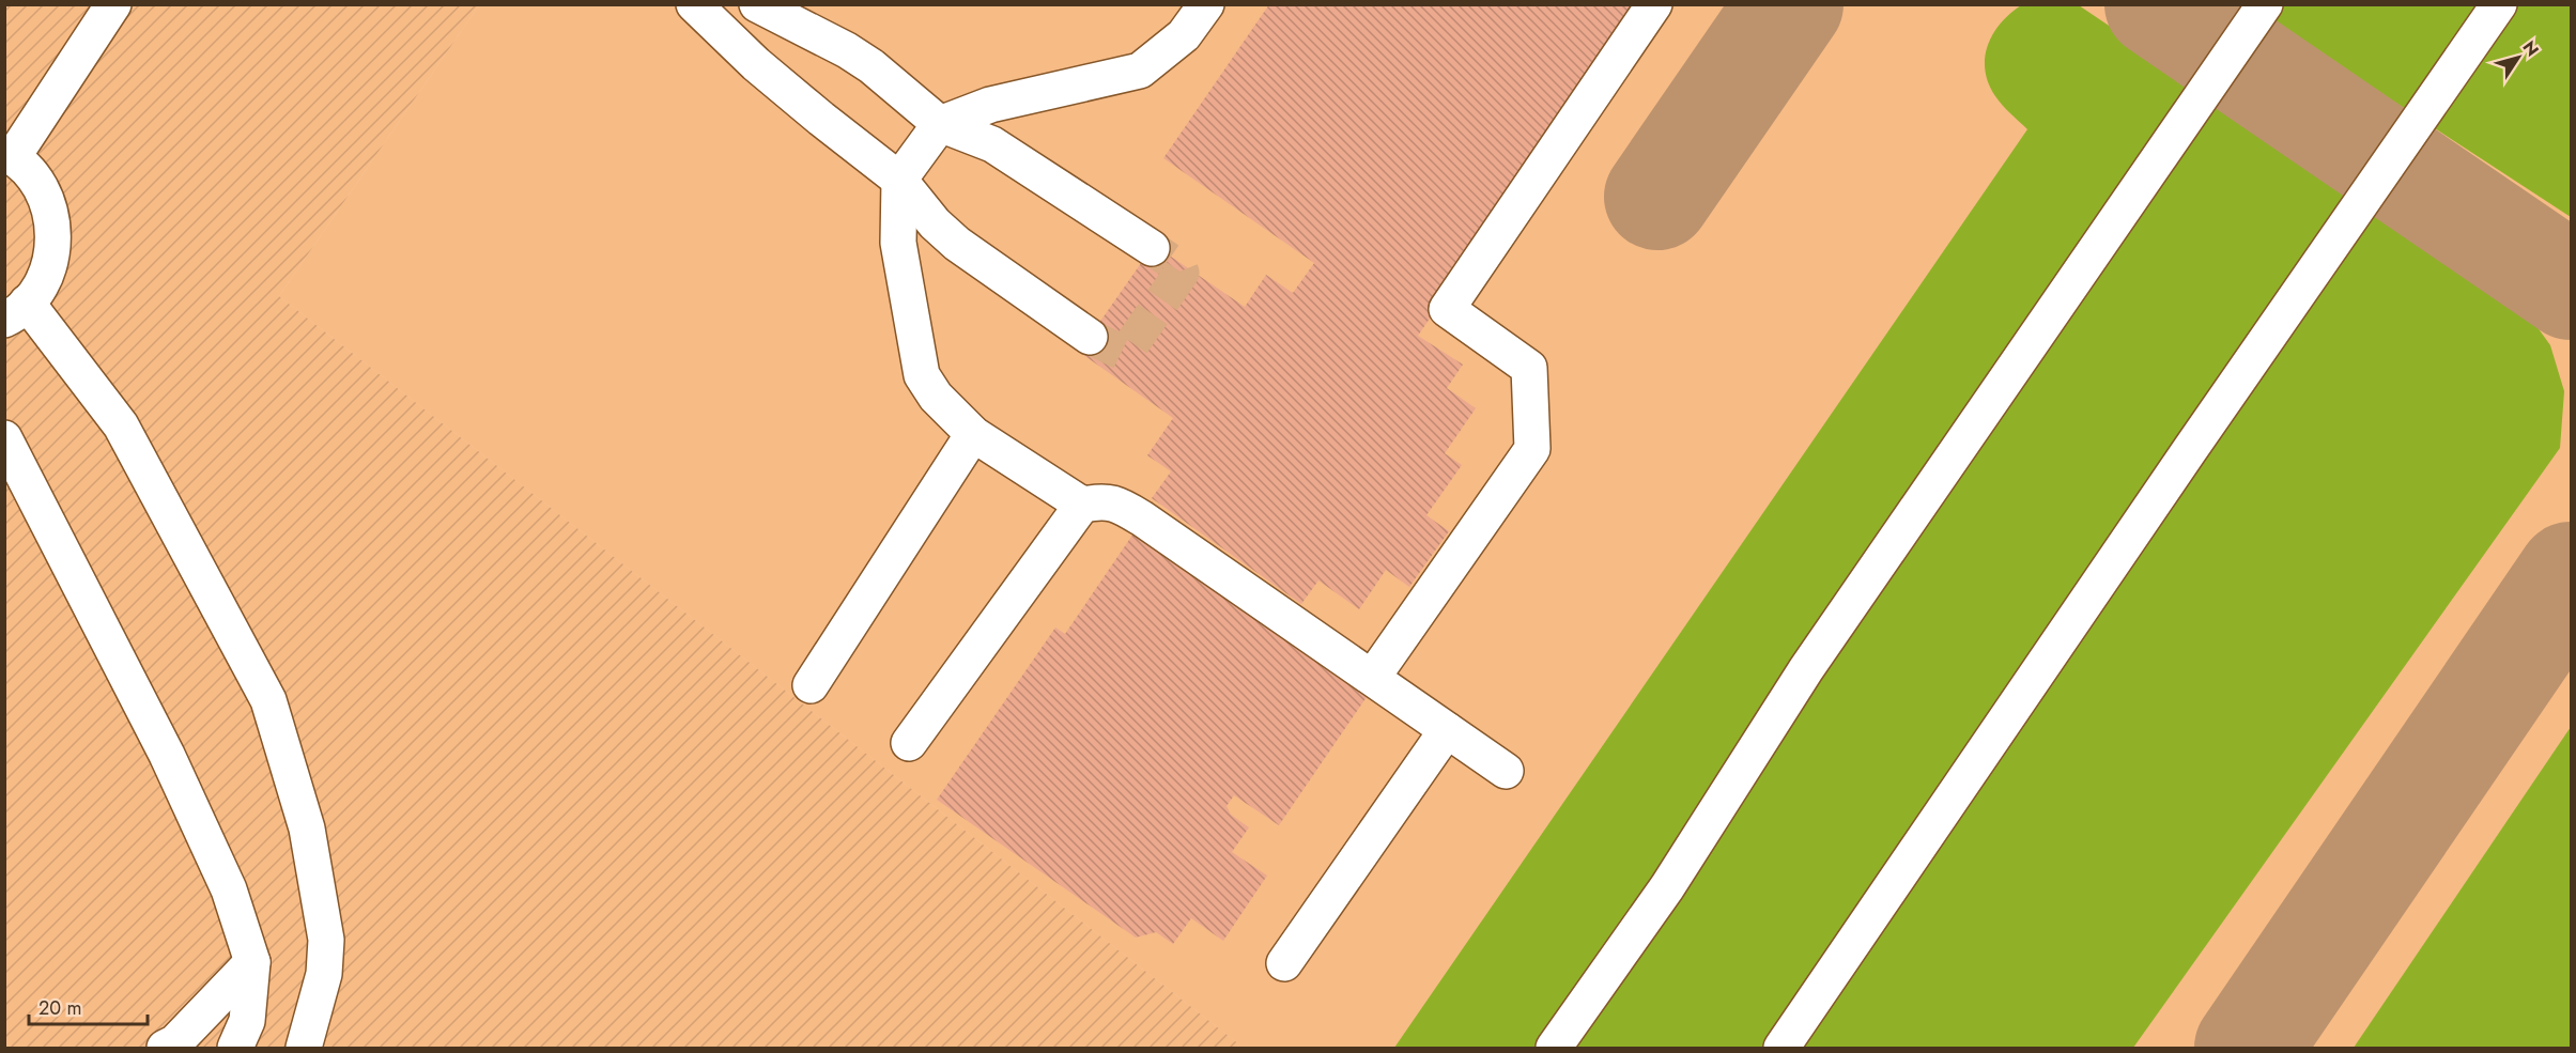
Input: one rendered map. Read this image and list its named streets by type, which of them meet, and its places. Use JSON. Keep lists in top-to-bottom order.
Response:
{
  "scale_bar": "20 m",
  "north": "top right"
}
